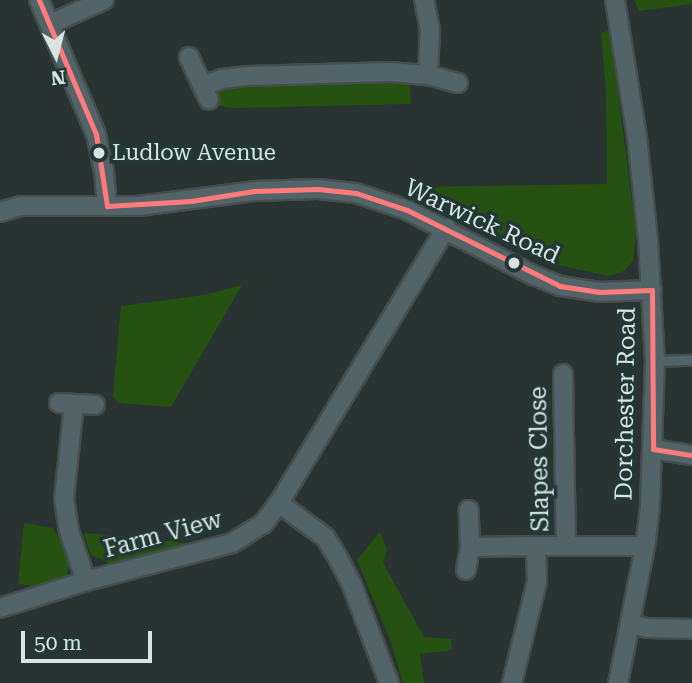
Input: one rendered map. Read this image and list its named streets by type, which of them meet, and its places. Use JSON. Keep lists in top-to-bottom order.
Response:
{
  "streets": {
    "street": [
      "Warwick Road",
      "Dorchester Road",
      "Slapes Close",
      "Farm View"
    ]
  },
  "crossings": [
    ["Warwick Road", "Dorchester Road"],
    ["Warwick Road", "Farm View"],
    ["Dorchester Road", "Slapes Close"]
  ],
  "places": ["Ludlow Avenue"],
  "scale_bar": "50 m",
  "north": "bottom"
}
